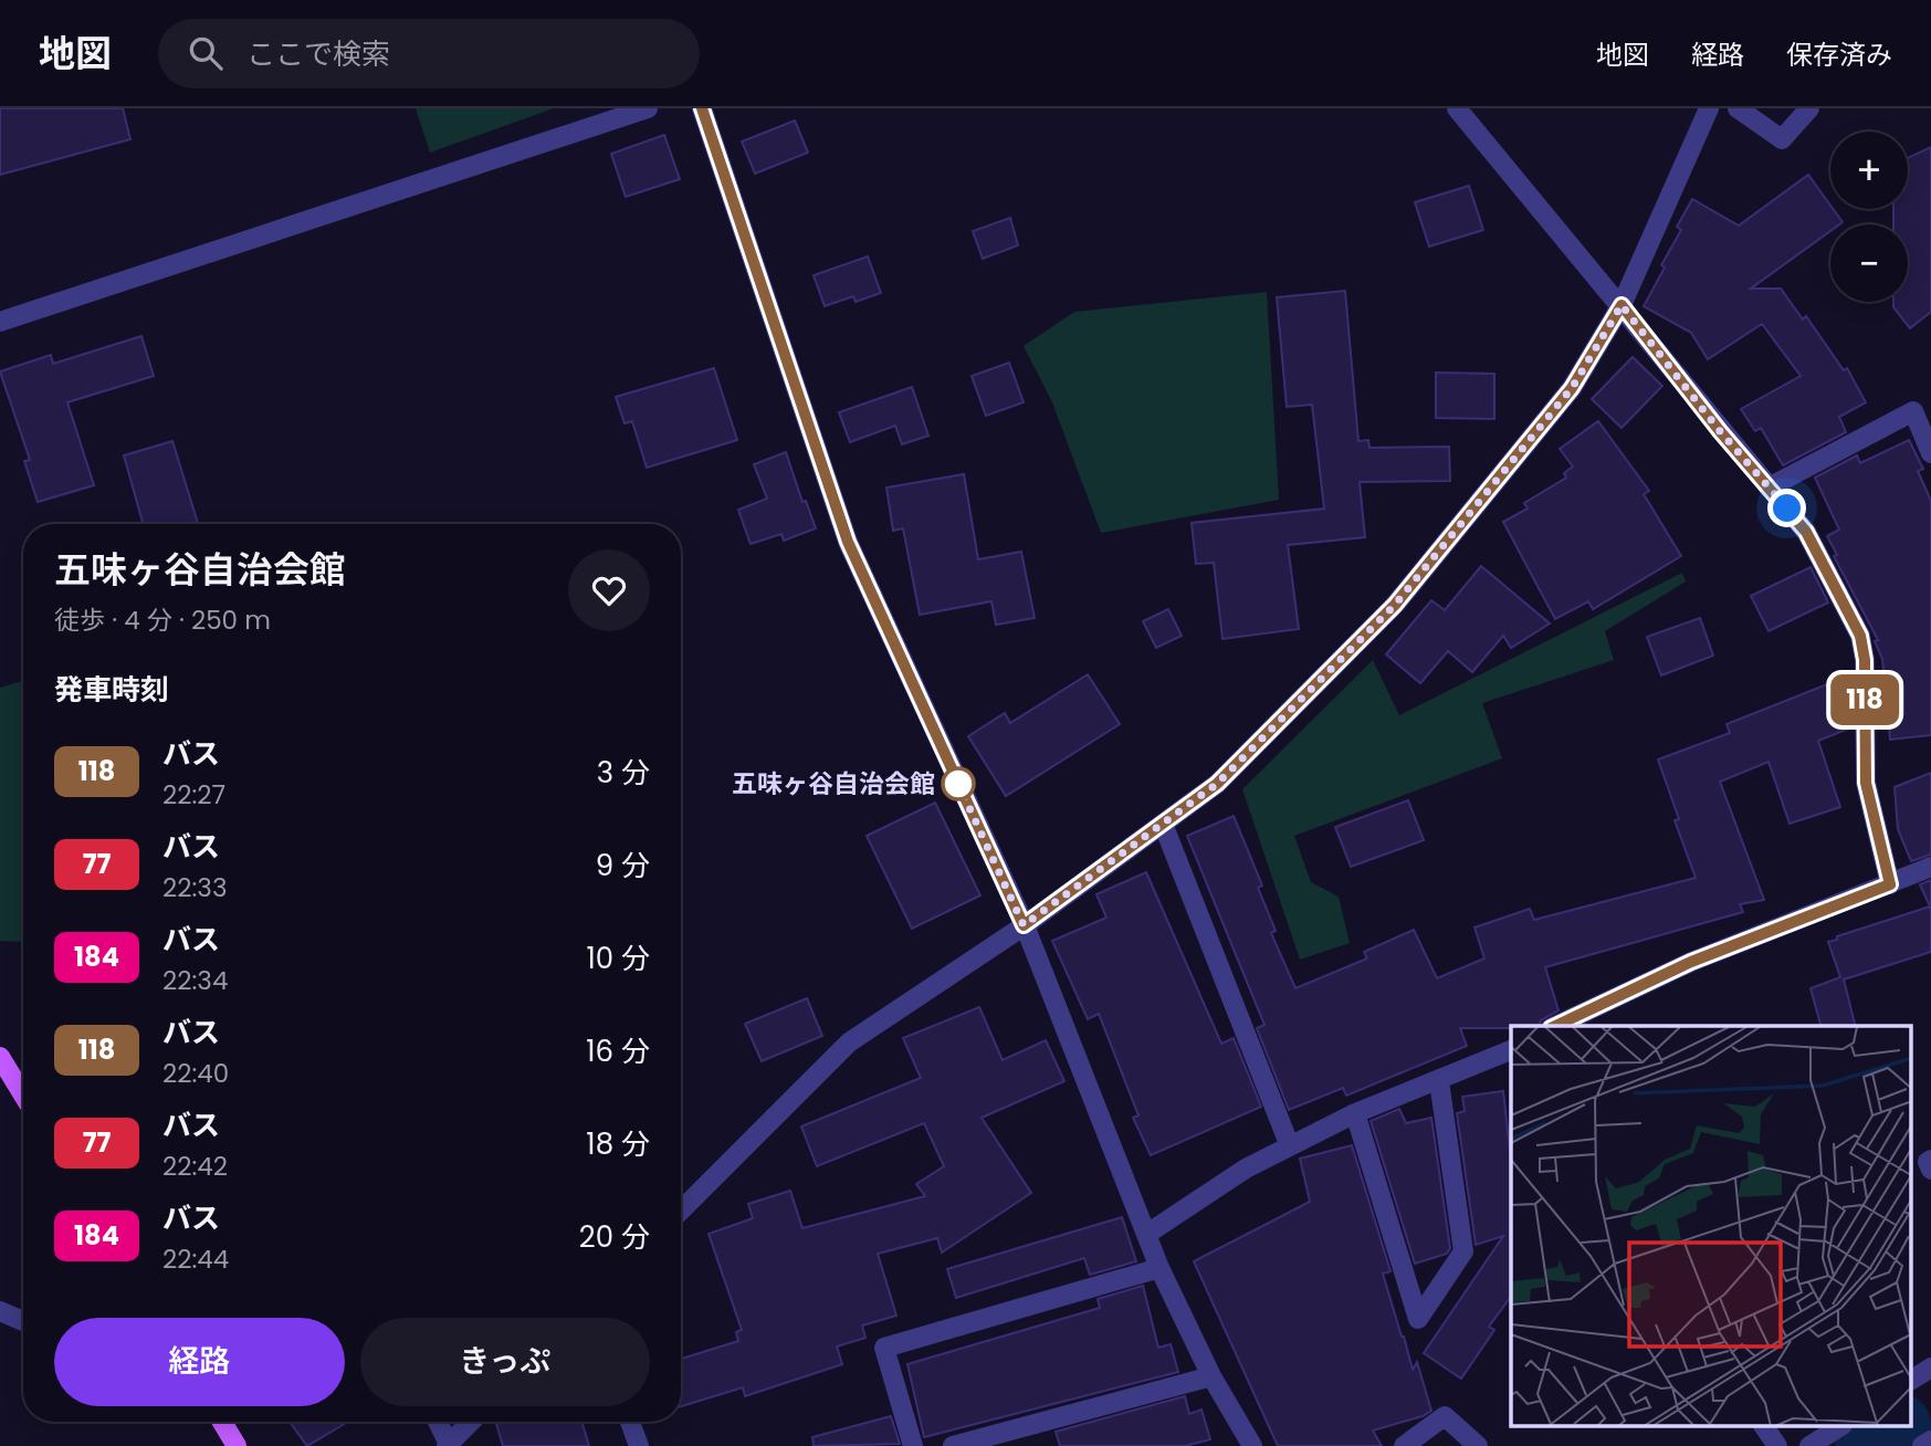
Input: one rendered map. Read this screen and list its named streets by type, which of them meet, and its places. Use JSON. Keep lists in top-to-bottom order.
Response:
{
  "places": ["五味ヶ谷自治会館"],
  "lines": ["bus line 118"],
  "page": {
    "header": "地図",
    "search": "ここで検索",
    "nav": ["地図", "経路", "保存済み"],
    "on_map": "118",
    "map_buttons": ["+", "−"],
    "heading": [
      ["五味ヶ谷自治会館", "徒歩 · 4 分 · 250 m"],
      "発車時刻"
    ],
    "list": [
      {
        "mark": "118",
        "name": "バス",
        "note": "22:27",
        "value": "3 分"
      },
      {
        "mark": "77",
        "name": "バス",
        "note": "22:33",
        "value": "9 分"
      },
      {
        "mark": "184",
        "name": "バス",
        "note": "22:34",
        "value": "10 分"
      },
      {
        "mark": "118",
        "name": "バス",
        "note": "22:40",
        "value": "16 分"
      },
      {
        "mark": "77",
        "name": "バス",
        "note": "22:42",
        "value": "18 分"
      },
      {
        "mark": "184",
        "name": "バス",
        "note": "22:44",
        "value": "20 分"
      }
    ],
    "buttons": ["経路", "きっぷ"]
  }
}
